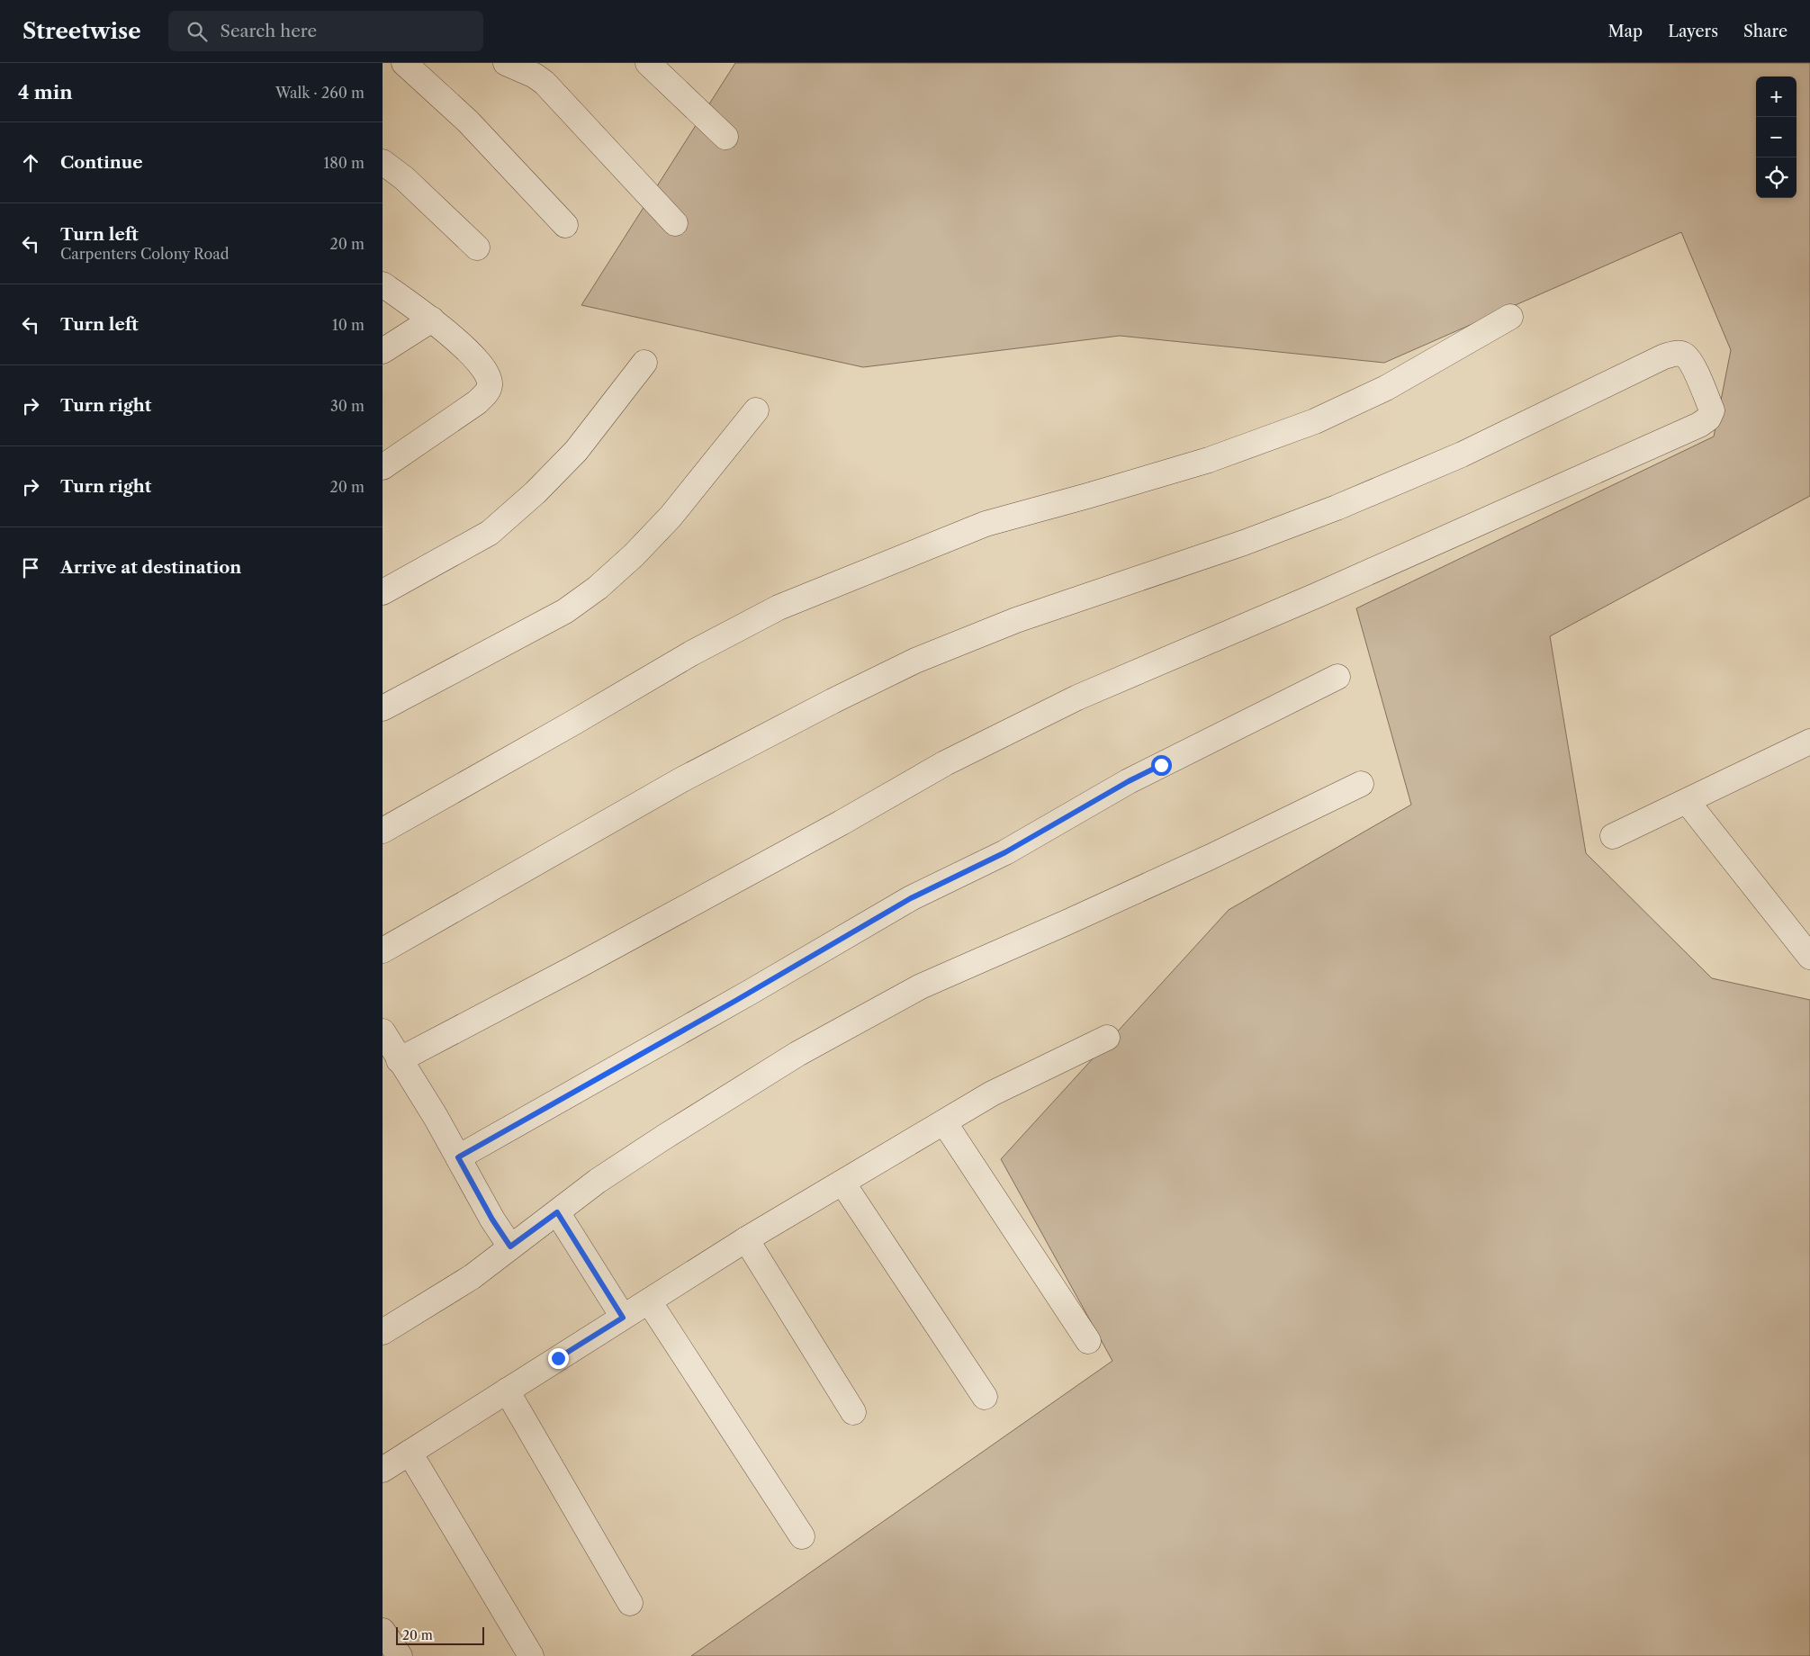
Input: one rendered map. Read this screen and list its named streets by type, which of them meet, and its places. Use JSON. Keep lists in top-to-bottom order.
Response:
{
  "scale_bar": "20 m",
  "page": {
    "header": "Streetwise",
    "search": "Search here",
    "nav": ["Map", "Layers", "Share"],
    "heading": ["4 min", "Walk · 260 m"],
    "map_buttons": ["+", "−"],
    "list": [
      ["Continue", "180 m"],
      ["Turn left", "Carpenters Colony Road", "20 m"],
      ["Turn left", "10 m"],
      ["Turn right", "30 m"],
      ["Turn right", "20 m"],
      "Arrive at destination"
    ],
    "scale": "20 m"
  }
}
